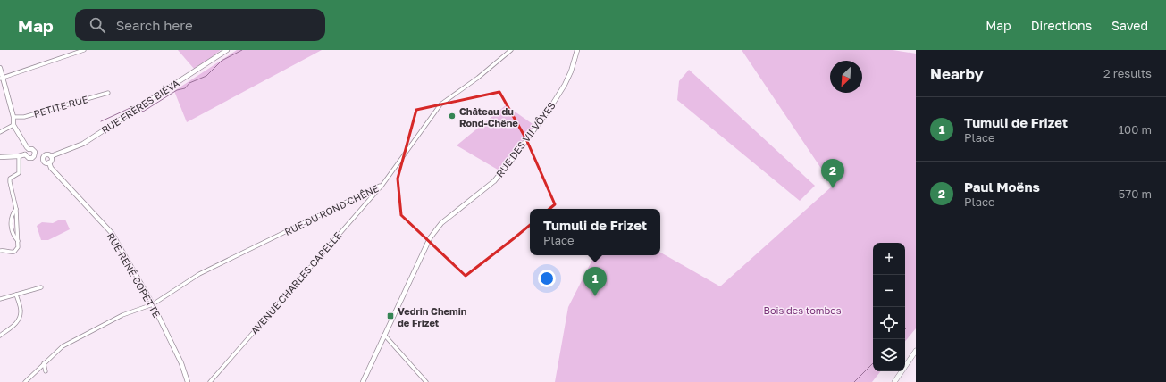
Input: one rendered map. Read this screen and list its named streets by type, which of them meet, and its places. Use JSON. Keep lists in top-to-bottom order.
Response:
{
  "streets": {
    "street": [
      "PETITE RUE",
      "RUE FRÈRES BIÉVA",
      "RUE DES VII VÔYES",
      "RUE DU ROND CHÊNE",
      "RUE RENÉ COPETTE",
      "AVENUE CHARLES CAPELLE"
    ]
  },
  "crossings": [
    ["RUE FRÈRES BIÉVA", "RUE RENÉ COPETTE"],
    ["RUE DU ROND CHÊNE", "RUE RENÉ COPETTE"],
    ["RUE DU ROND CHÊNE", "AVENUE CHARLES CAPELLE"]
  ],
  "parks": ["Bois des tombes"],
  "places": {
    "other": ["Château du Rond-Chêne"],
    "transit": ["Vedrin Chemin de Frizet"]
  },
  "north": "bottom left",
  "page": {
    "header": "Map",
    "search": "Search here",
    "nav": ["Map", "Directions", "Saved"],
    "heading": ["Nearby", "2 results"],
    "list": [
      {
        "mark": "1",
        "name": "Tumuli de Frizet",
        "note": "Place",
        "value": "100 m"
      },
      {
        "mark": "2",
        "name": "Paul Moëns",
        "note": "Place",
        "value": "570 m"
      }
    ],
    "pins": ["2", "1"],
    "popup": ["Tumuli de Frizet", "Place"],
    "map_buttons": ["+", "−"]
  }
}
